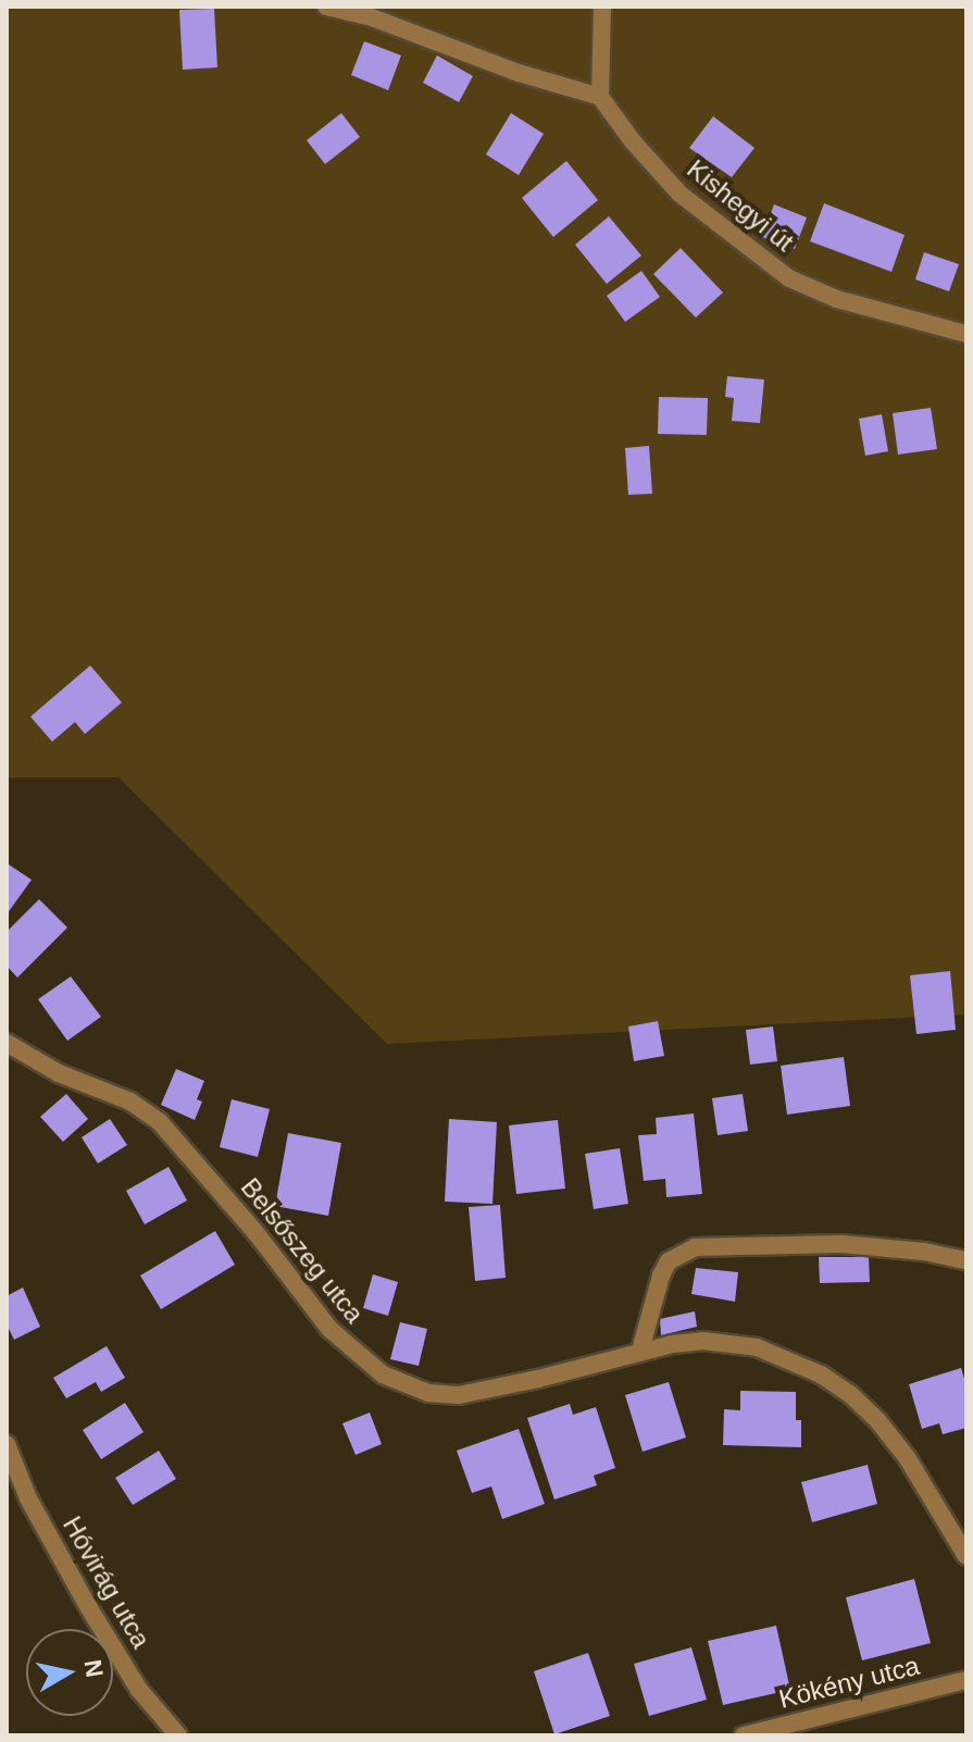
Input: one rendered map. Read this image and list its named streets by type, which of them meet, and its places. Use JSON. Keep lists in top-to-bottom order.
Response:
{
  "streets": {
    "street": [
      "Kishegyi út",
      "Belsőszeg utca",
      "Hóvirág utca",
      "Kökény utca"
    ]
  },
  "north": "right"
}
